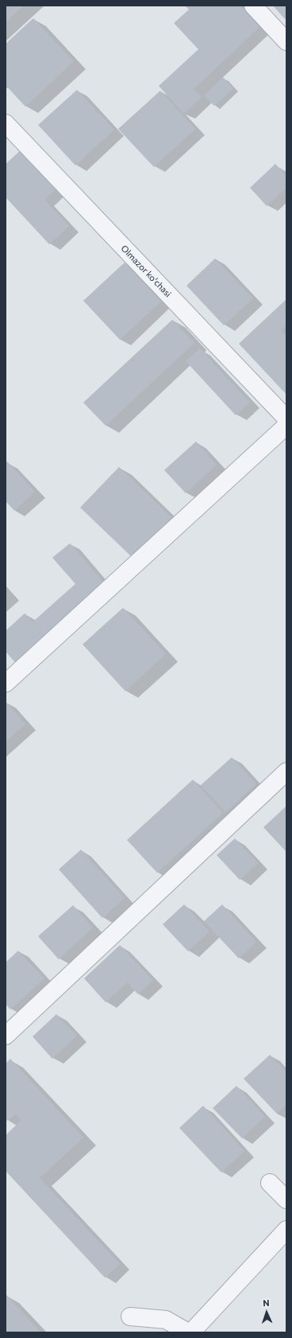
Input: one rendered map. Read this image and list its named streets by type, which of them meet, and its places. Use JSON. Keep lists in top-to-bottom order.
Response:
{
  "streets": {
    "street": ["Olmazor ko'chasi"]
  },
  "north": "top"
}
